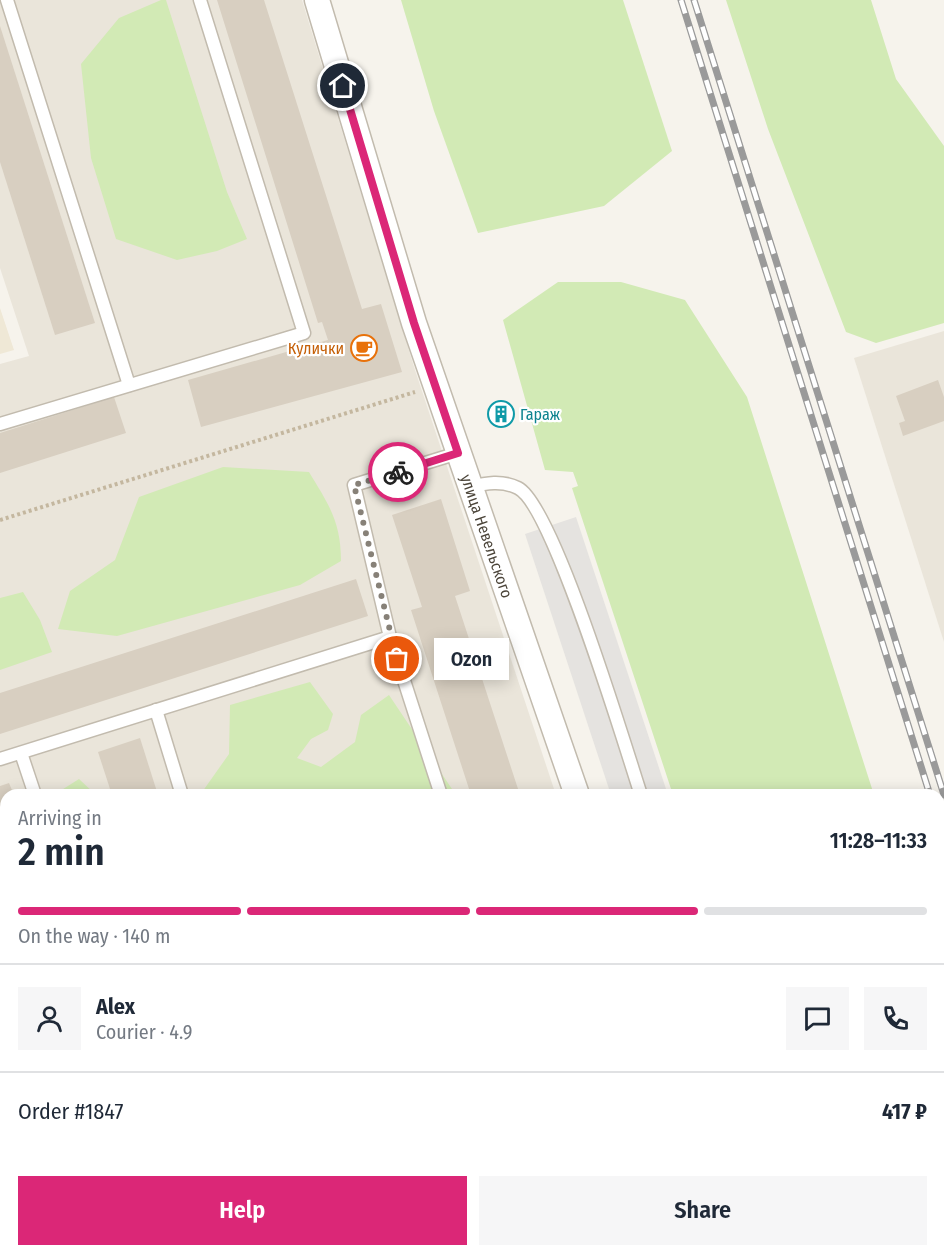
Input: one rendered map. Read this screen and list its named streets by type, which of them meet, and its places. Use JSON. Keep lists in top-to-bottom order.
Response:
{
  "streets": {
    "street": ["улица Невельского"]
  },
  "places": {
    "cafe": ["Кулички"],
    "building": ["Гараж"],
    "other": ["Ozon"]
  },
  "page": {
    "bubble": "Ozon",
    "heading": ["2 min", "Arriving in", "11:28–11:33"],
    "panel": [
      "Alex",
      "Courier · 4.9",
      "Order #1847",
      "417 ₽"
    ],
    "bar": "On the way · 140 m",
    "buttons": ["Help", "Share"]
  }
}
